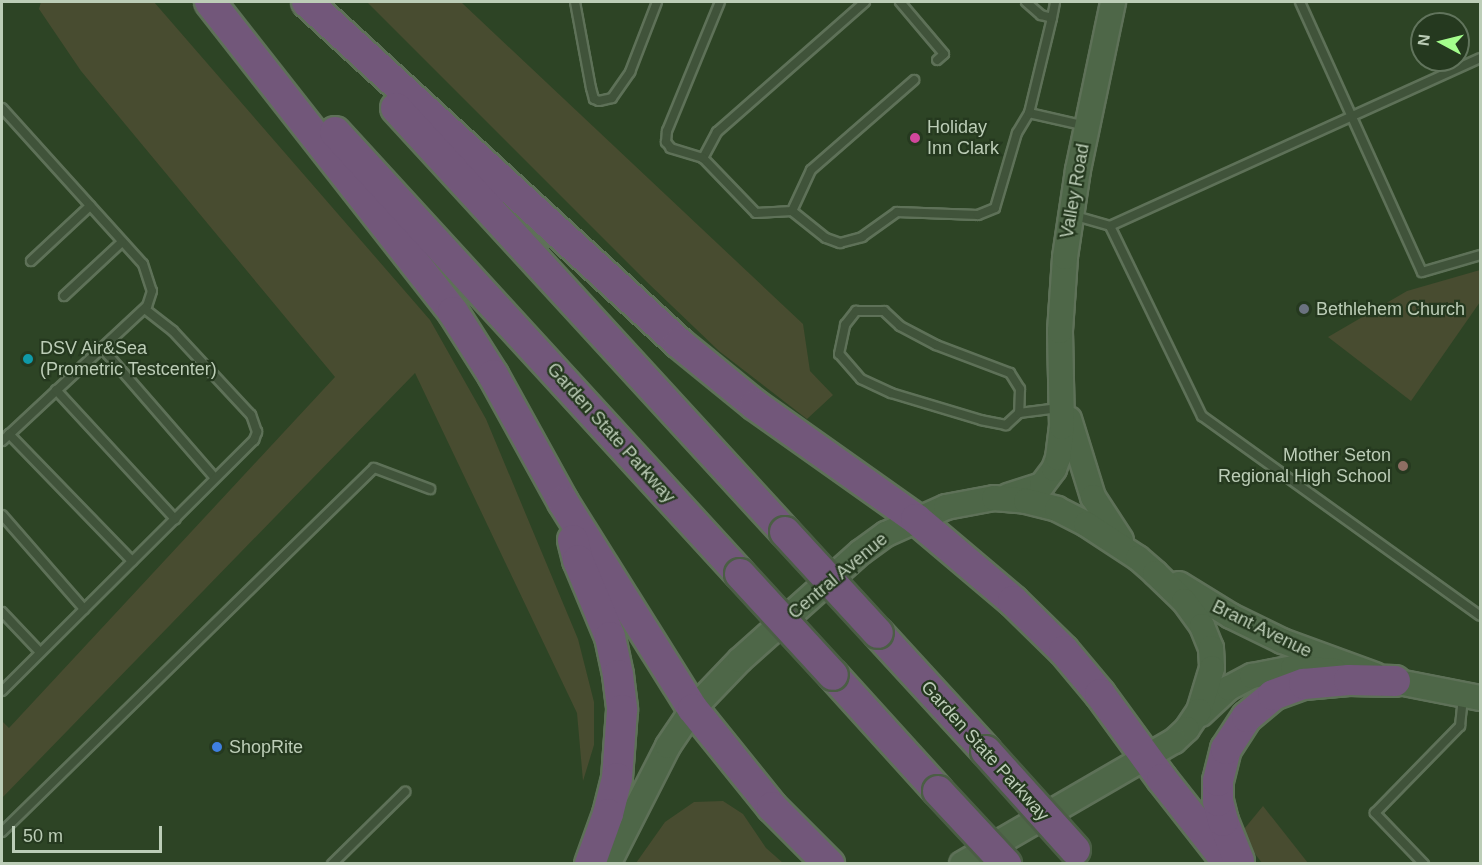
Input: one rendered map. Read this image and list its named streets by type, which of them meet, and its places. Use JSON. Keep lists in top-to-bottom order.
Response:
{
  "streets": {
    "highway": ["Garden State Parkway"],
    "main road": ["Valley Road", "Central Avenue", "Brant Avenue"]
  },
  "crossings": [
    ["Valley Road", "Central Avenue"],
    ["Valley Road", "Brant Avenue"],
    ["Central Avenue", "Brant Avenue"]
  ],
  "places": [
    "Holiday Inn Clark",
    "Bethlehem Church",
    "DSV Air&Sea (Prometric Testcenter)",
    "Mother Seton Regional High School",
    "ShopRite"
  ],
  "scale_bar": "50 m",
  "north": "left"
}
